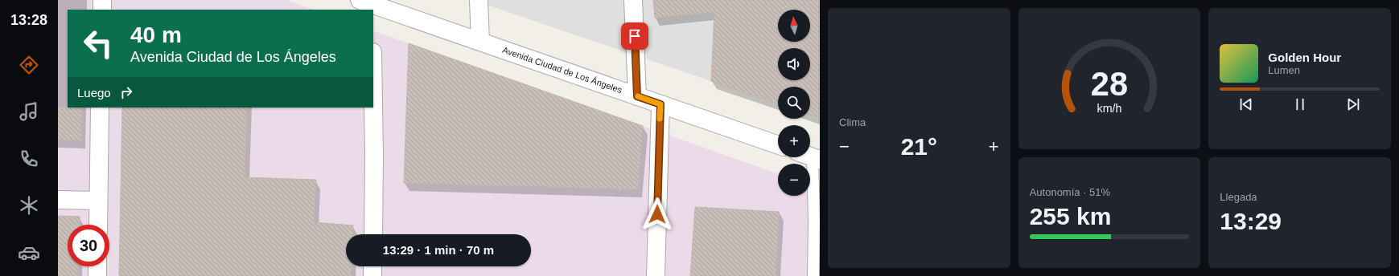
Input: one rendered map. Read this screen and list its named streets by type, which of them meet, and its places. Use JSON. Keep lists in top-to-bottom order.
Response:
{
  "streets": {
    "street": ["Avenida Ciudad de Los Ángeles"]
  },
  "north": "top",
  "page": {
    "tabs": "13:28",
    "tile": [
      "Clima",
      ["Autonomía · 51%", "255 km"],
      ["Llegada", "13:29"]
    ],
    "map_buttons": ["+", "−"],
    "turn": ["40 m", "Avenida Ciudad de Los Ángeles"],
    "song": ["Golden Hour", "Lumen"],
    "then": "Luego",
    "heat": ["−", "21°", "+"],
    "limit": "30",
    "trip": "13:29 · 1 min · 70 m",
    "gauge": ["28", "km/h"]
  }
}
